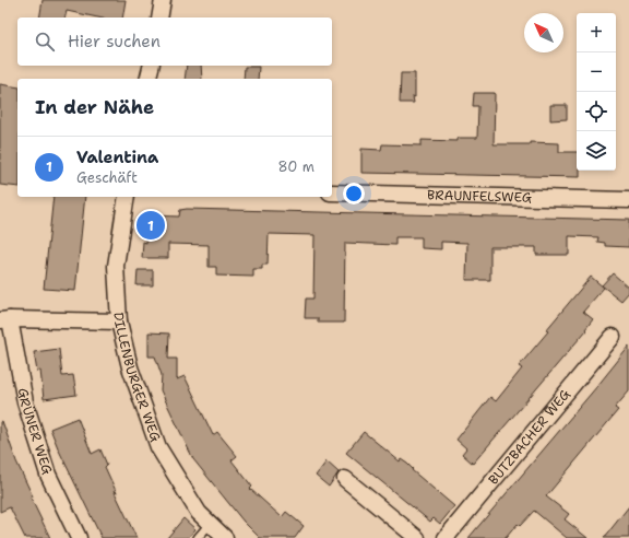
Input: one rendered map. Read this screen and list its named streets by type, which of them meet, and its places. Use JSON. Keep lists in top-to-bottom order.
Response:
{
  "streets": {
    "street": [
      "BRAUNFELSWEG",
      "DILLENBURGER WEG",
      "GRÜNER WEG",
      "BUTZBACHER WEG"
    ]
  },
  "north": "top left",
  "page": {
    "map_buttons": ["+", "−"],
    "search": "Hier suchen",
    "heading": "In der Nähe",
    "list": [
      {
        "mark": "1",
        "name": "Valentina",
        "note": "Geschäft",
        "value": "80 m"
      }
    ],
    "pins": "1"
  }
}
